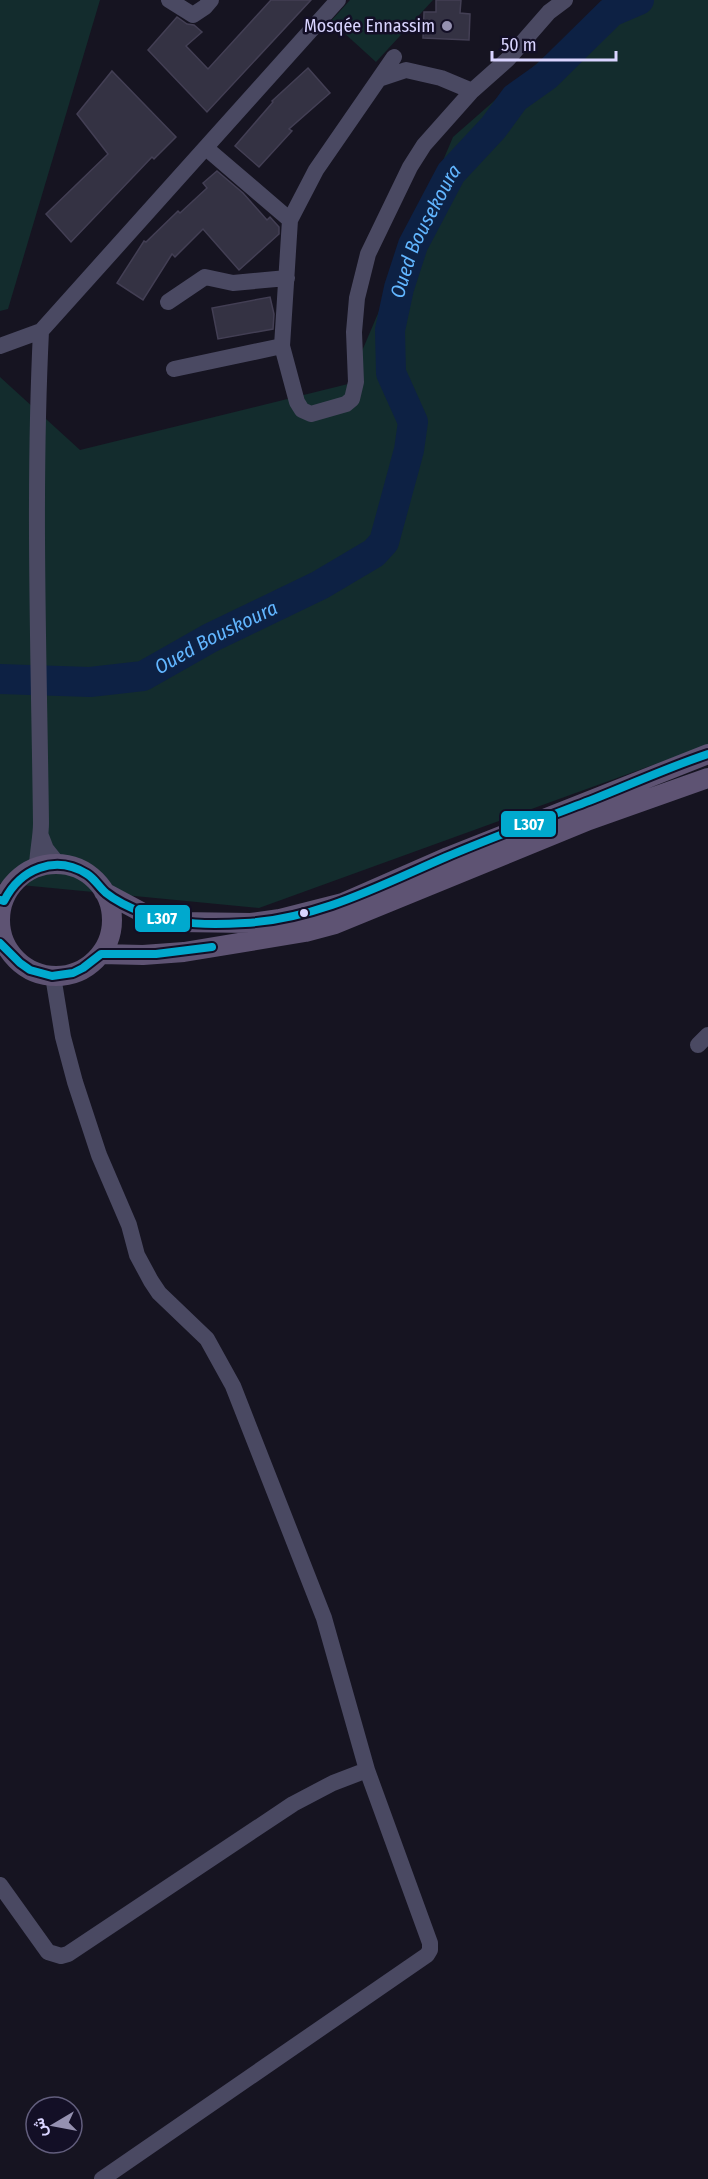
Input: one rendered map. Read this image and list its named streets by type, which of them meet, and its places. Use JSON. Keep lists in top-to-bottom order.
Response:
{
  "water": ["Oued Bousekoura", "Oued Bouskoura"],
  "places": ["Mosqée Ennassim"],
  "lines": ["transit line L307"],
  "scale_bar": "50 m",
  "north": "left"
}
